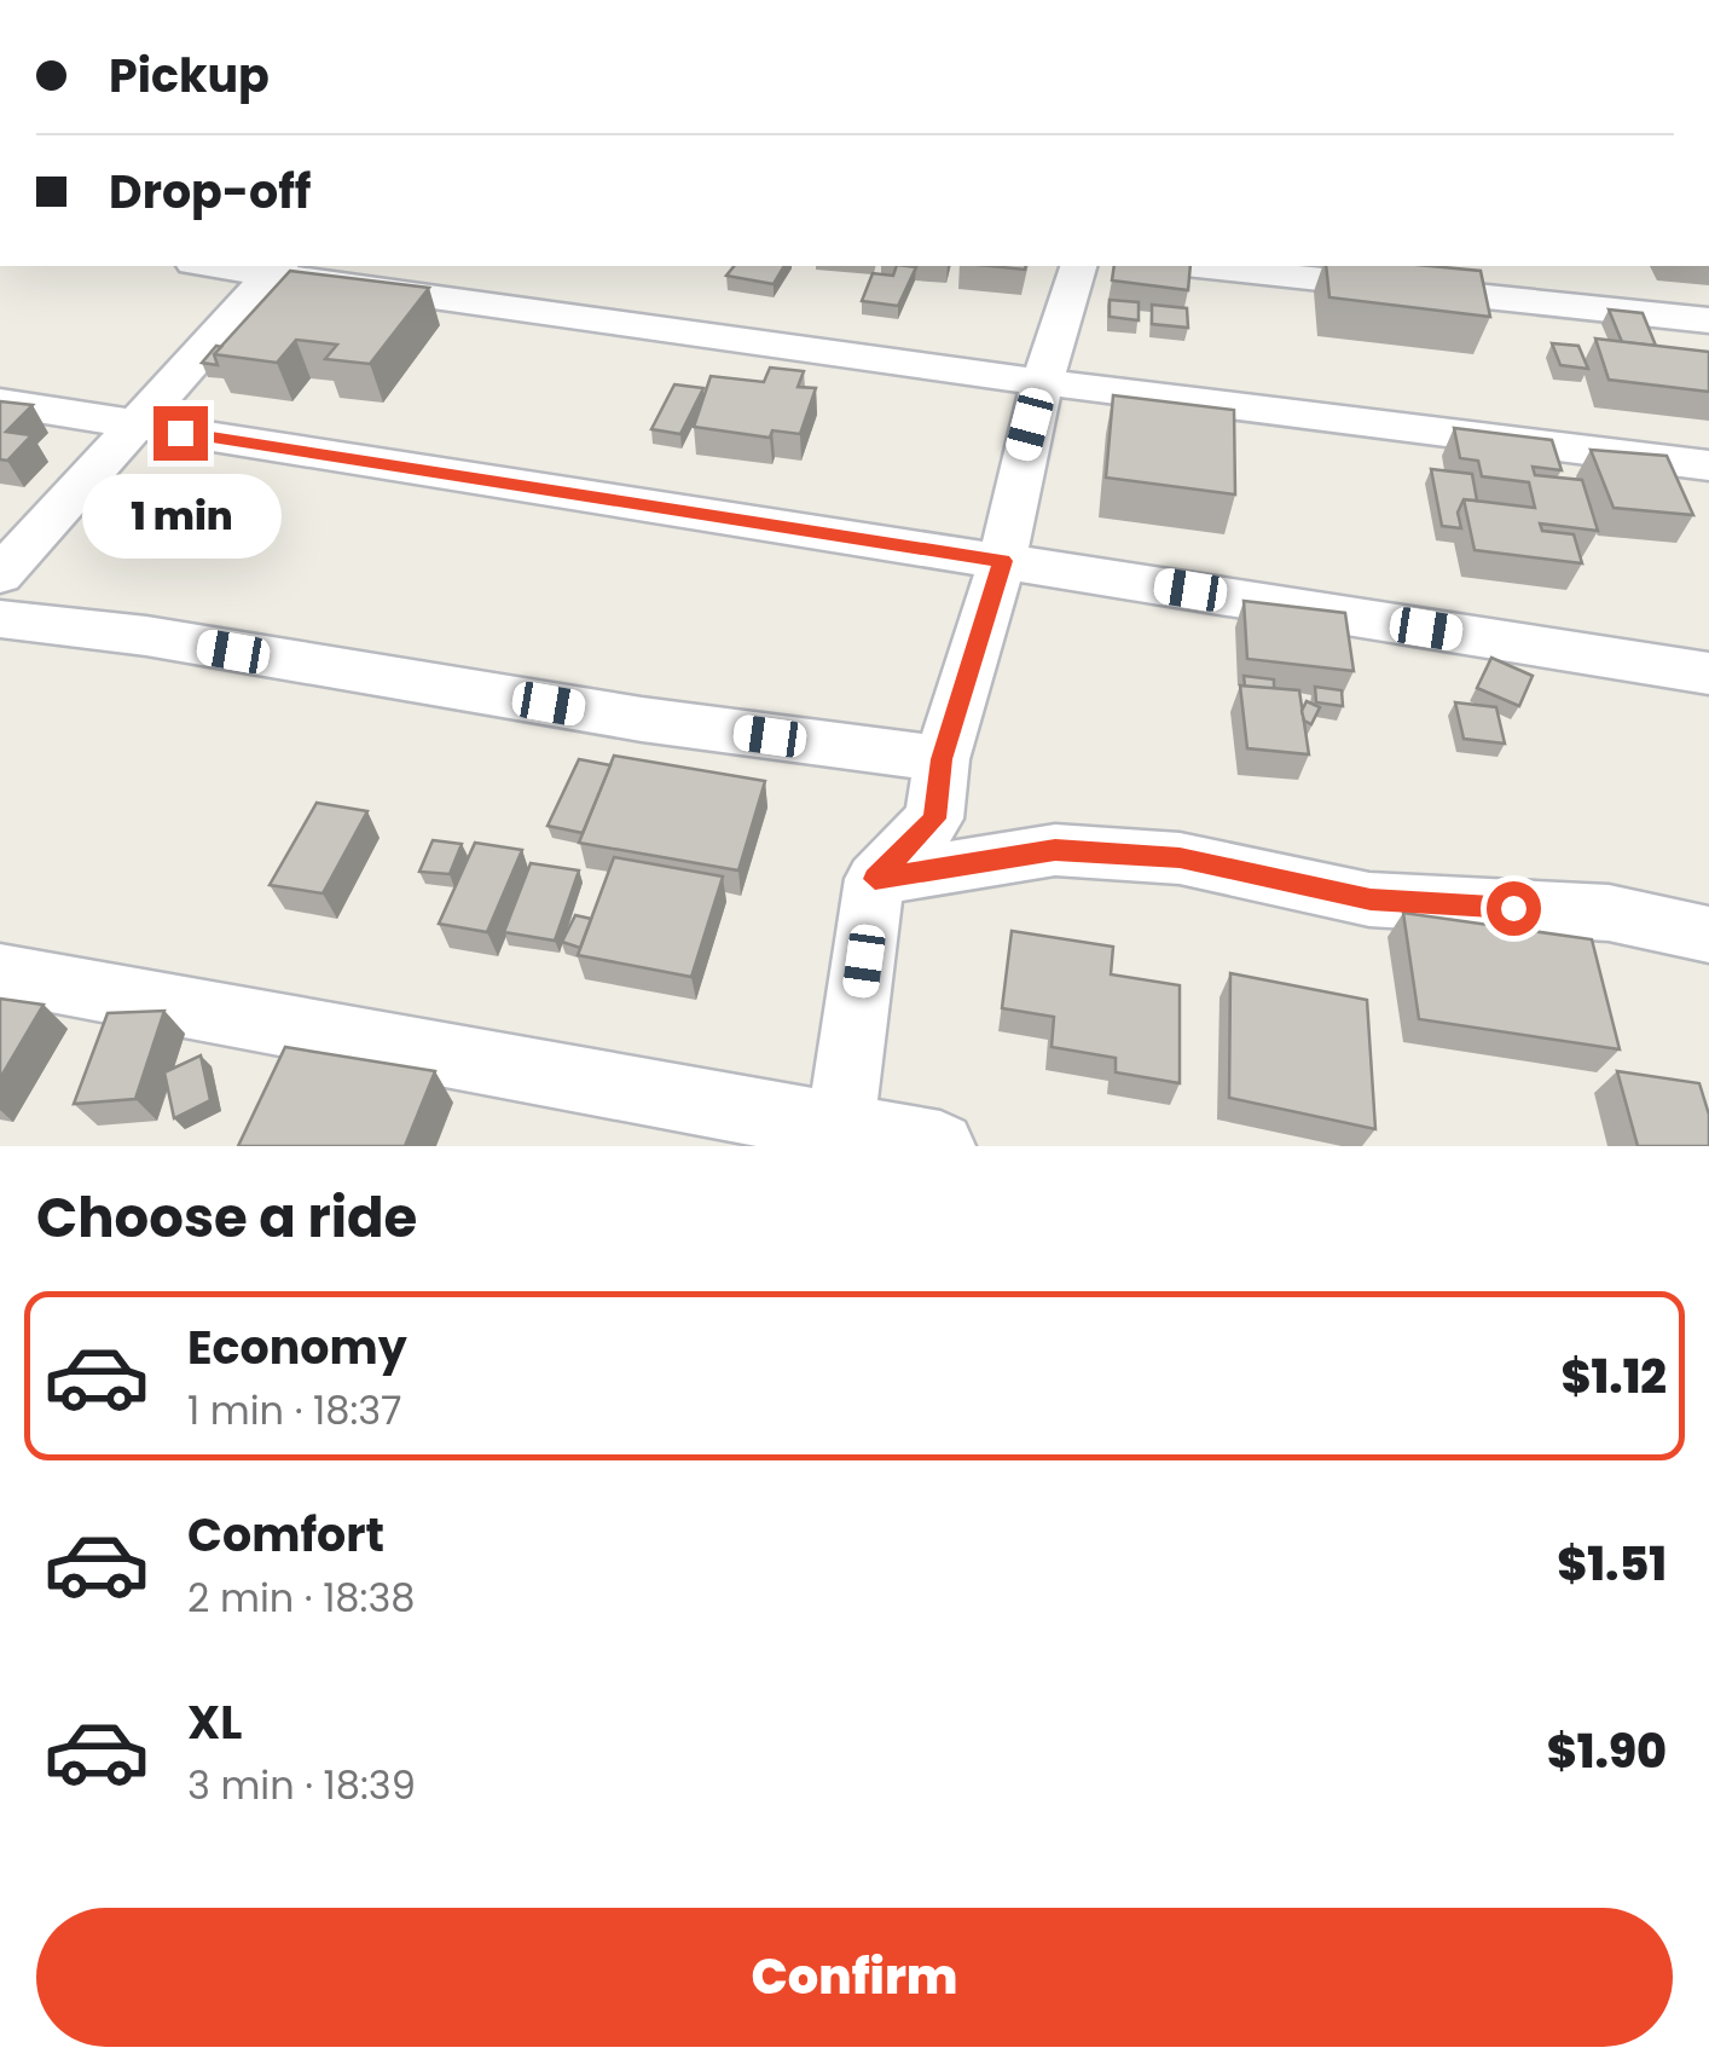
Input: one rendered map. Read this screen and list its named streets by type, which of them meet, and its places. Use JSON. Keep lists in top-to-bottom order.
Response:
{
  "page": {
    "banner": ["Pickup", "Drop-off"],
    "bubble": "1 min",
    "heading": "Choose a ride",
    "list": [
      {
        "name": "Economy",
        "note": "1 min · 18:37",
        "value": "$1.12"
      },
      {
        "name": "Comfort",
        "note": "2 min · 18:38",
        "value": "$1.51"
      },
      {
        "name": "XL",
        "note": "3 min · 18:39",
        "value": "$1.90"
      }
    ],
    "buttons": "Confirm"
  }
}
